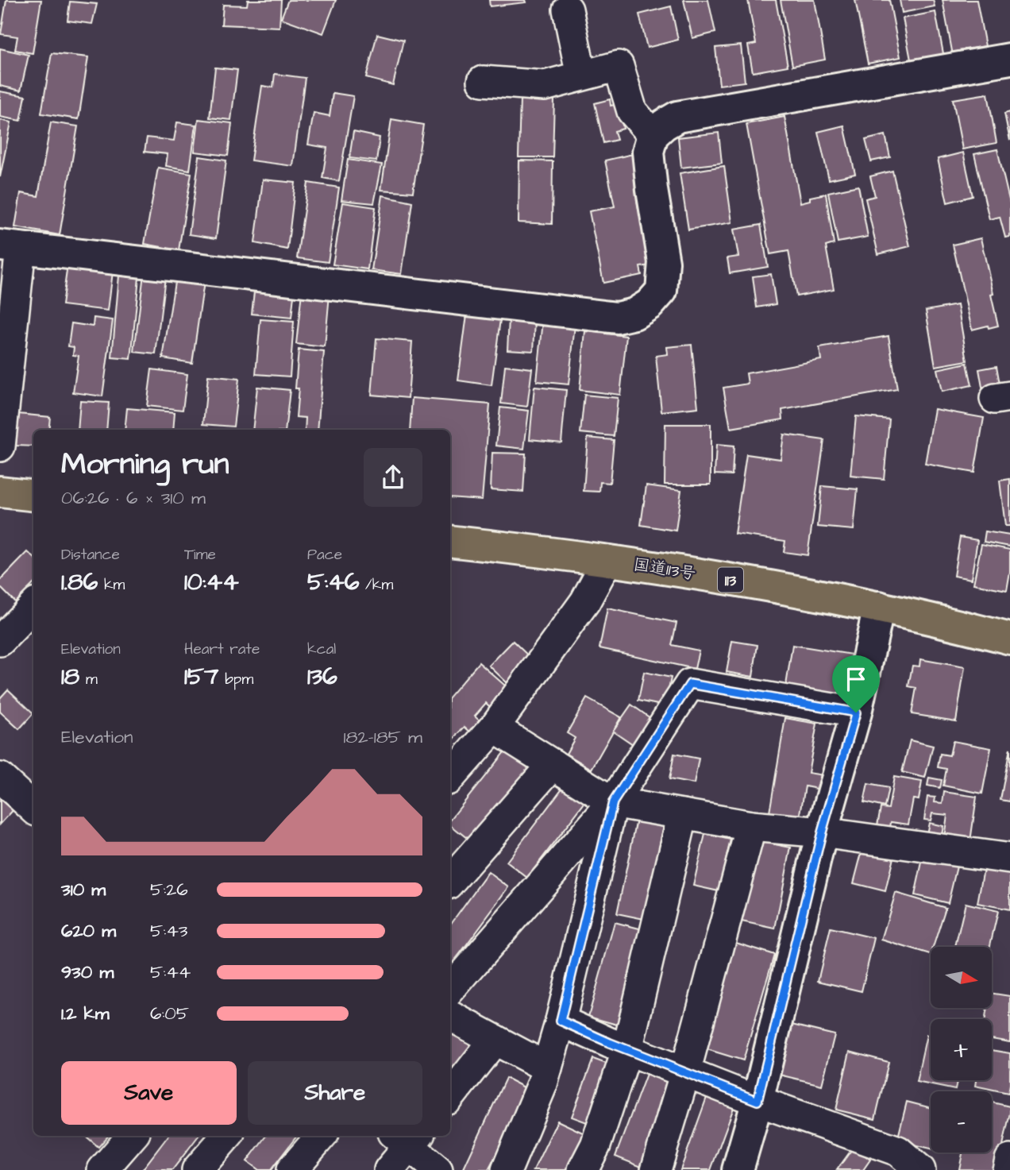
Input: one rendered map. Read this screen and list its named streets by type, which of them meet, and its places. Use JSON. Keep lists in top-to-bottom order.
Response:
{
  "streets": {
    "highway": ["国道113号", "113"]
  },
  "north": "right",
  "page": {
    "heading": ["Morning run", "06:26 · 6 × 310 m"],
    "stats": [
      ["Distance", "1.86 km"],
      ["Time", "10:44"],
      ["Pace", "5:46 /km"],
      ["Elevation", "18 m"],
      ["Heart rate", "157 bpm"],
      ["kcal", "136"]
    ],
    "chart": ["Elevation", "182–185 m"],
    "list": [
      {
        "name": "310 m",
        "note": "5:26"
      },
      {
        "name": "620 m",
        "note": "5:43"
      },
      {
        "name": "930 m",
        "note": "5:44"
      },
      {
        "name": "1.2 km",
        "note": "6:05"
      }
    ],
    "map_buttons": ["+", "−"],
    "buttons": ["Save", "Share"]
  }
}
